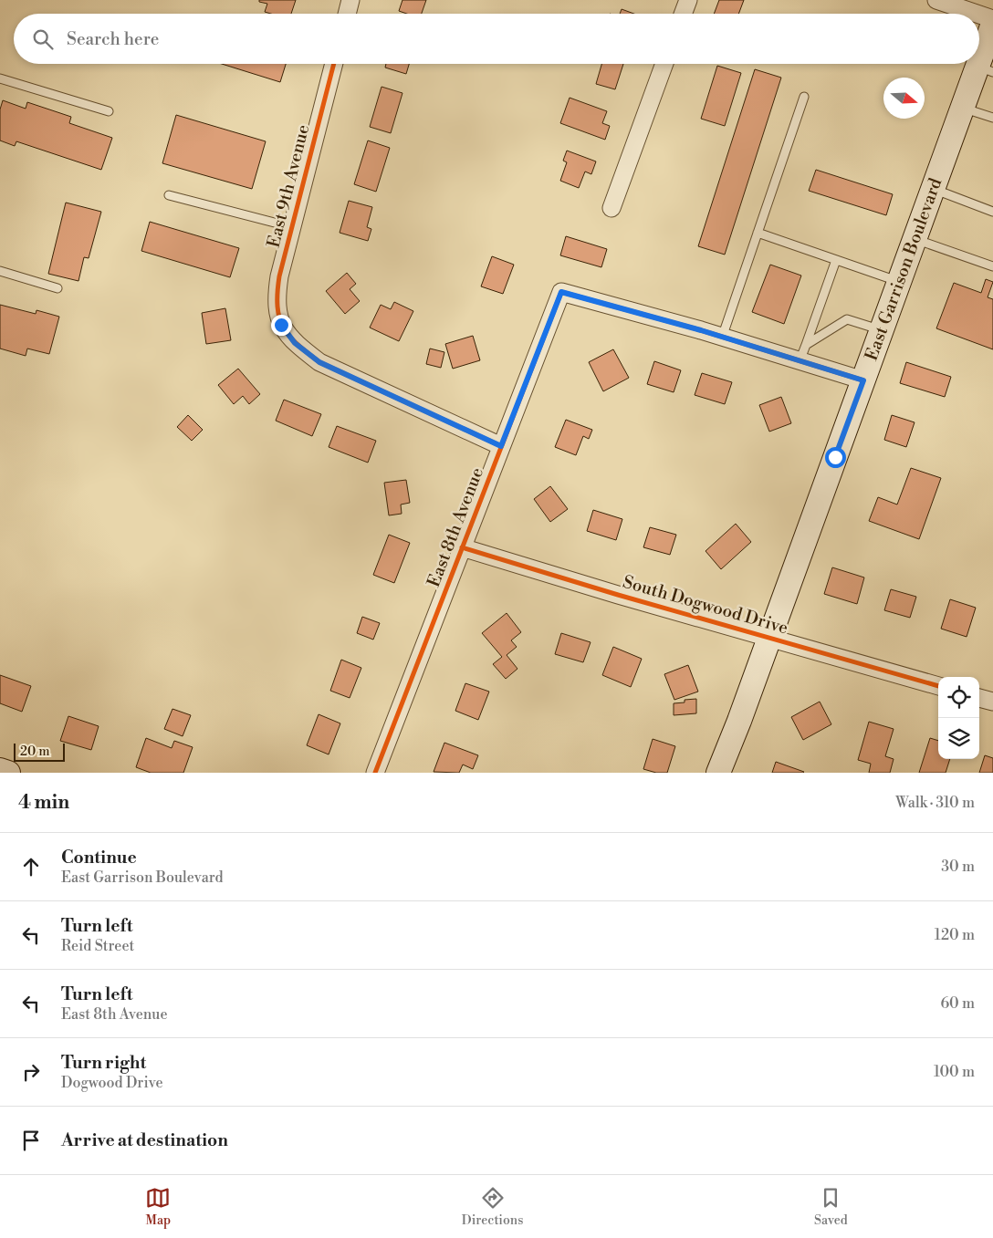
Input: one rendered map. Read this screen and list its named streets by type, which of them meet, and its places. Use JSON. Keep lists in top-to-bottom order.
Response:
{
  "streets": {
    "main road": ["East Garrison Boulevard"],
    "street": ["East 9th Avenue", "East 8th Avenue", "South Dogwood Drive"]
  },
  "crossings": [
    ["East 9th Avenue", "East 8th Avenue"],
    ["East Garrison Boulevard", "South Dogwood Drive"],
    ["East 8th Avenue", "South Dogwood Drive"]
  ],
  "scale_bar": "20 m",
  "north": "right",
  "page": {
    "search": "Search here",
    "scale": "20 m",
    "heading": ["4 min", "Walk · 310 m"],
    "list": [
      ["Continue", "East Garrison Boulevard", "30 m"],
      ["Turn left", "Reid Street", "120 m"],
      ["Turn left", "East 8th Avenue", "60 m"],
      ["Turn right", "Dogwood Drive", "100 m"],
      "Arrive at destination"
    ],
    "nav": ["Map", "Directions", "Saved"]
  }
}
